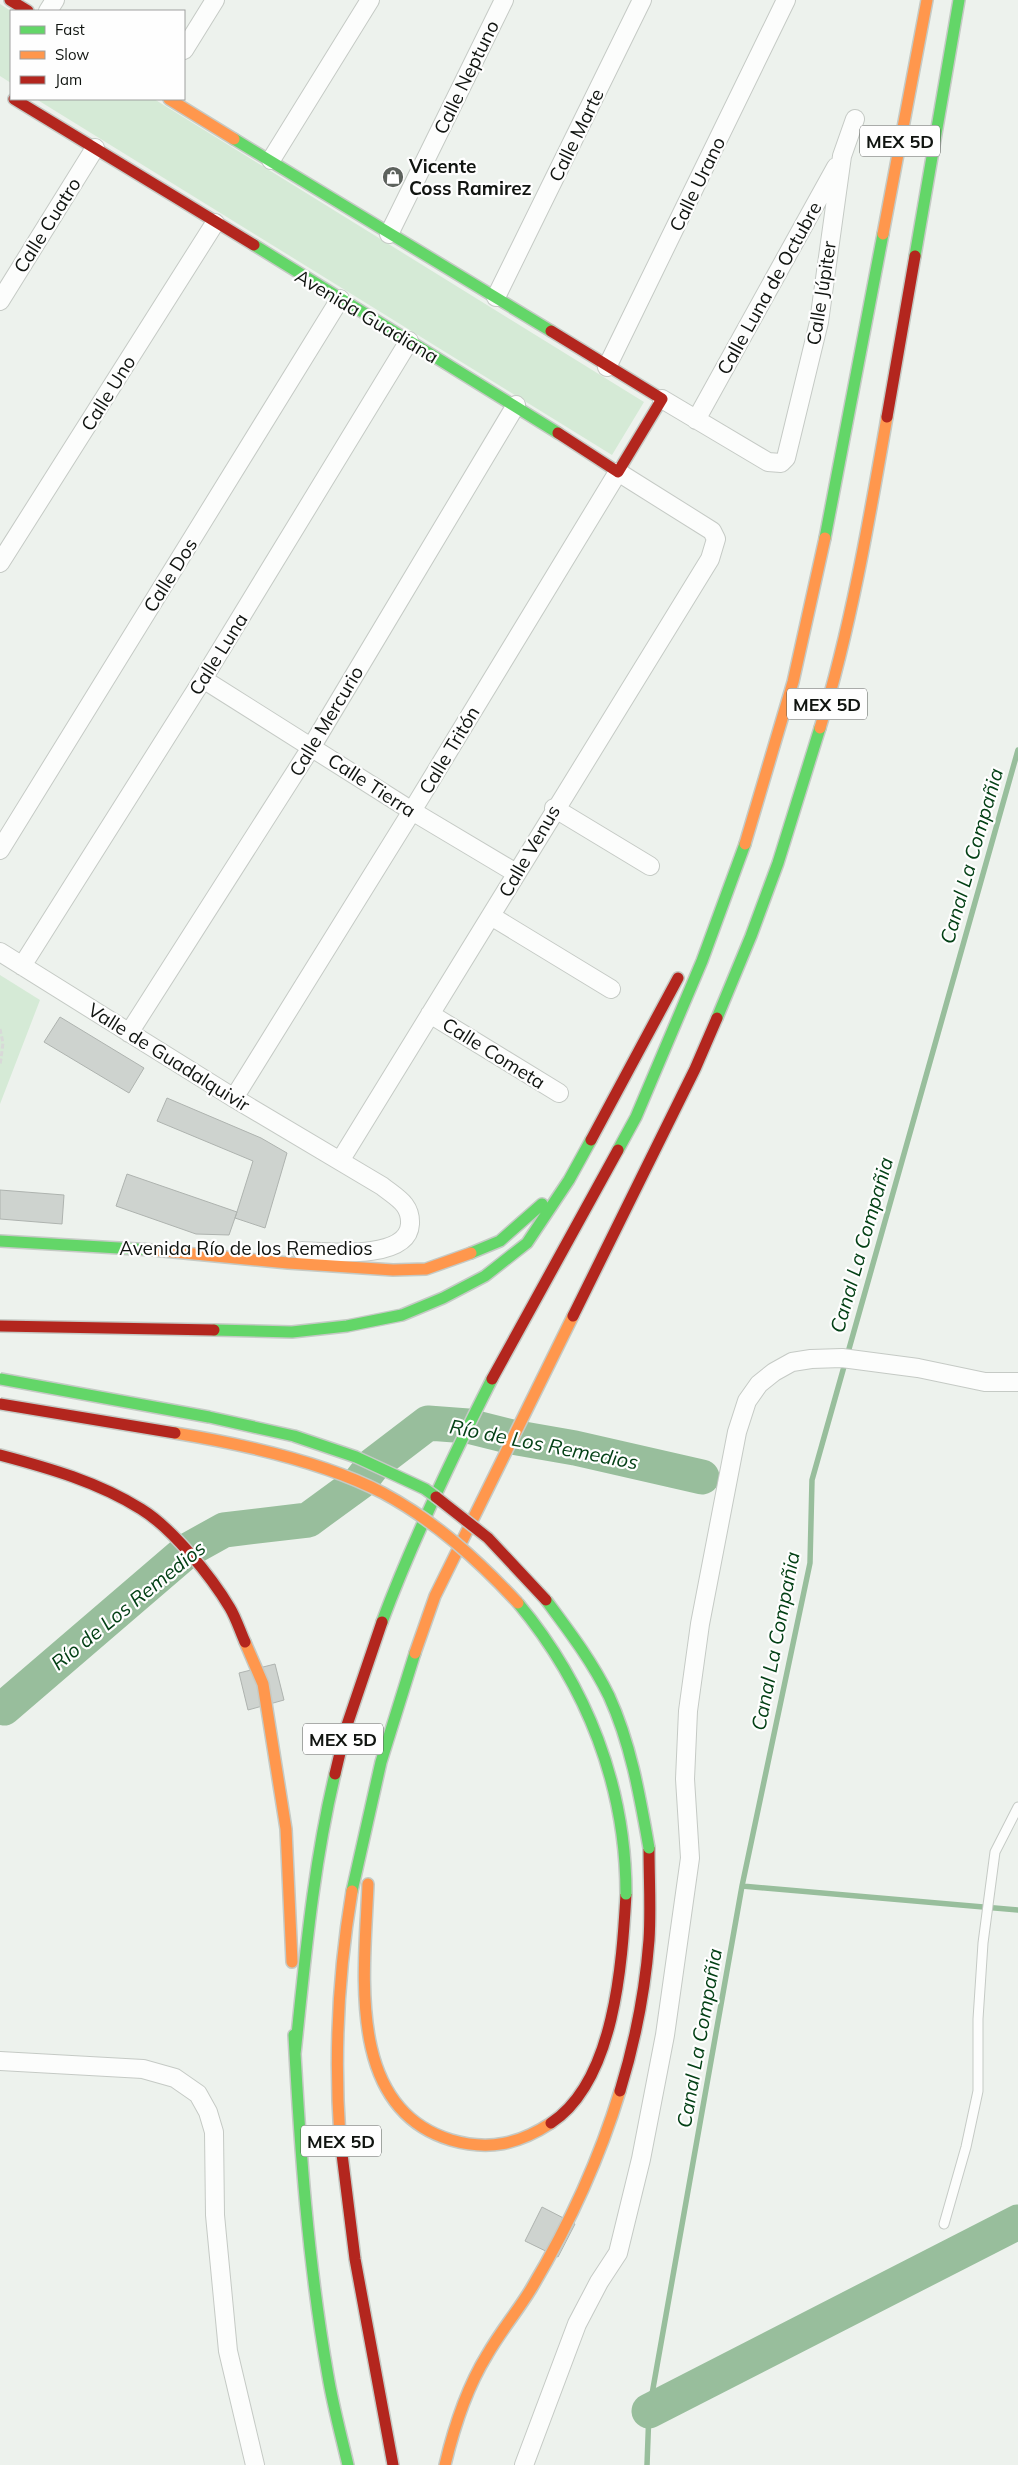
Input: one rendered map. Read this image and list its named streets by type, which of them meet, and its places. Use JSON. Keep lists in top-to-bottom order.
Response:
{
  "streets": {
    "main road": [
      "MEX 5D",
      "Avenida Guadiana",
      "Calle Tritón",
      "Avenida Río de los Remedios"
    ],
    "street": [
      "Calle Neptuno",
      "Calle Marte",
      "Calle Urano",
      "Calle Cuatro",
      "Calle Luna de Octubre",
      "Calle Júpiter",
      "Calle Uno",
      "Calle Dos",
      "Calle Luna",
      "Calle Mercurio",
      "Calle Tierra",
      "Calle Venus",
      "Calle Cometa",
      "Valle de Guadalquivir"
    ]
  },
  "crossings": [
    ["Calle Cuatro", "Avenida Guadiana"],
    ["Calle Luna de Octubre", "Calle Júpiter"],
    ["Avenida Guadiana", "Calle Uno"],
    ["Avenida Guadiana", "Calle Dos"],
    ["Avenida Guadiana", "Calle Luna"],
    ["Avenida Guadiana", "Calle Mercurio"],
    ["Avenida Guadiana", "Calle Tritón"],
    ["Avenida Guadiana", "Calle Venus"],
    ["Calle Luna", "Calle Tierra"],
    ["Calle Luna", "Valle de Guadalquivir"],
    ["Calle Mercurio", "Calle Tierra"],
    ["Calle Mercurio", "Valle de Guadalquivir"],
    ["Calle Tritón", "Calle Tierra"],
    ["Calle Tritón", "Valle de Guadalquivir"],
    ["Calle Tierra", "Calle Venus"],
    ["Calle Venus", "Calle Cometa"],
    ["Calle Venus", "Valle de Guadalquivir"],
    ["Calle Venus", "Avenida Río de los Remedios"],
    ["Valle de Guadalquivir", "Avenida Río de los Remedios"]
  ],
  "water": ["Canal La Compañia", "Río de Los Remedios"],
  "places": {
    "shop": ["Vicente Coss Ramirez"]
  },
  "legend": ["Fast", "Slow", "Jam"]
}
